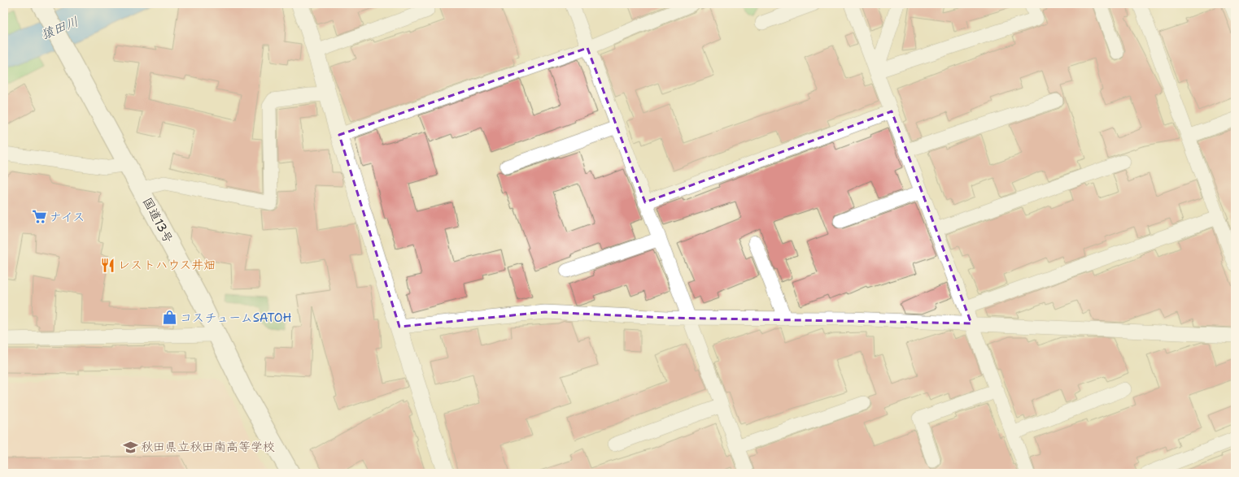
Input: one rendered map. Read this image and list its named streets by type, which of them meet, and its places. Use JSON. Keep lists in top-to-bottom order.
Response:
{
  "streets": {
    "highway": ["国道13号"]
  },
  "water": ["猿田川"],
  "places": {
    "supermarket": ["ナイス"],
    "restaurant": ["レストハウス井畑"],
    "shop": ["コスチュームSATOH"],
    "school or university": ["秋田県立秋田南高等学校"]
  }
}
